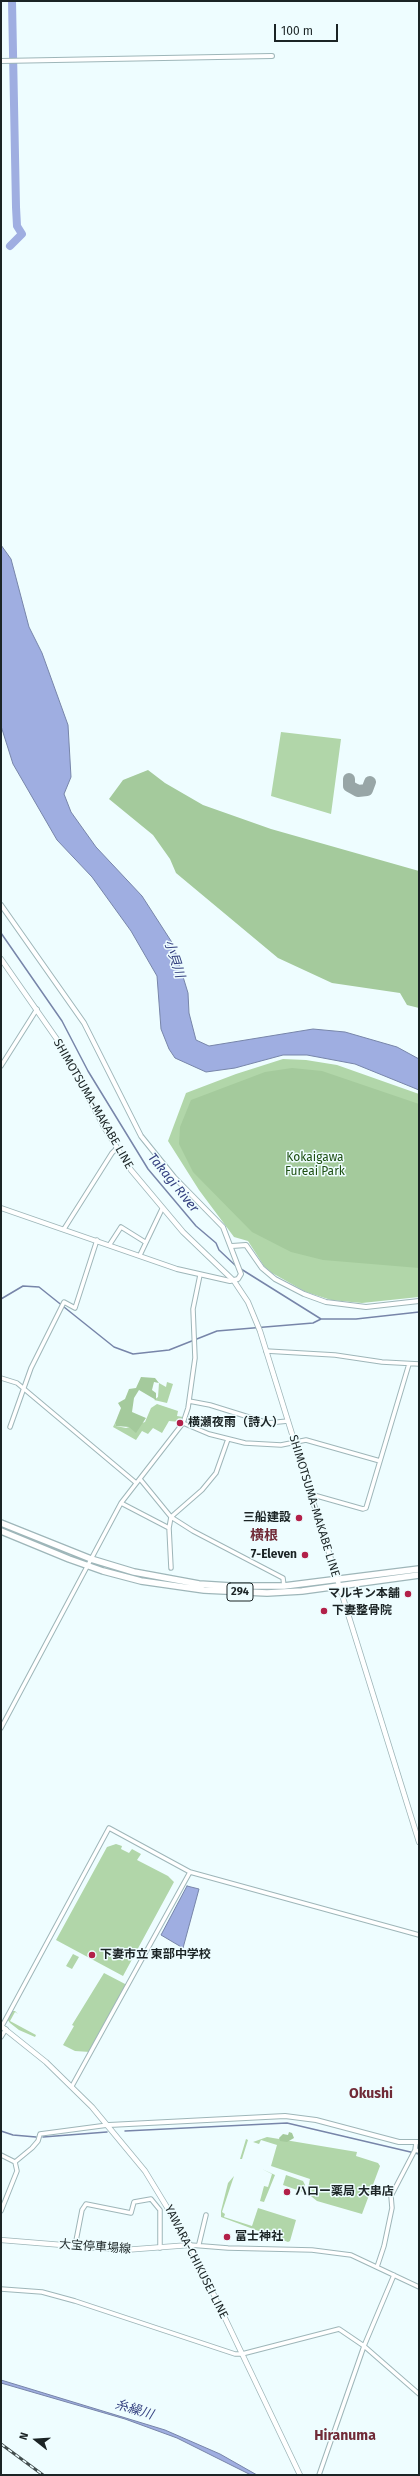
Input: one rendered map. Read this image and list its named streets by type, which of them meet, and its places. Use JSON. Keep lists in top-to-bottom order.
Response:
{
  "streets": {
    "highway": ["294"],
    "main road": ["SHIMOTSUMA-MAKABE LINE", "大宝停車場線", "YAWARA-CHIKUSEI LINE"]
  },
  "crossings": [
    ["SHIMOTSUMA-MAKABE LINE", "294"],
    ["大宝停車場線", "YAWARA-CHIKUSEI LINE"]
  ],
  "districts": ["横根", "Okushi", "Hiranuma"],
  "water": ["小貝川", "Takagi River", "糸繰川"],
  "parks": ["Kokaigawa Fureai Park"],
  "places": [
    "横瀬夜雨（詩人）",
    "三船建設",
    "7-Eleven",
    "マルキン本舗",
    "下妻整骨院",
    "下妻市立 東部中学校",
    "ハロー薬局 大串店",
    "富士神社"
  ],
  "scale_bar": "100 m",
  "north": "left"
}
